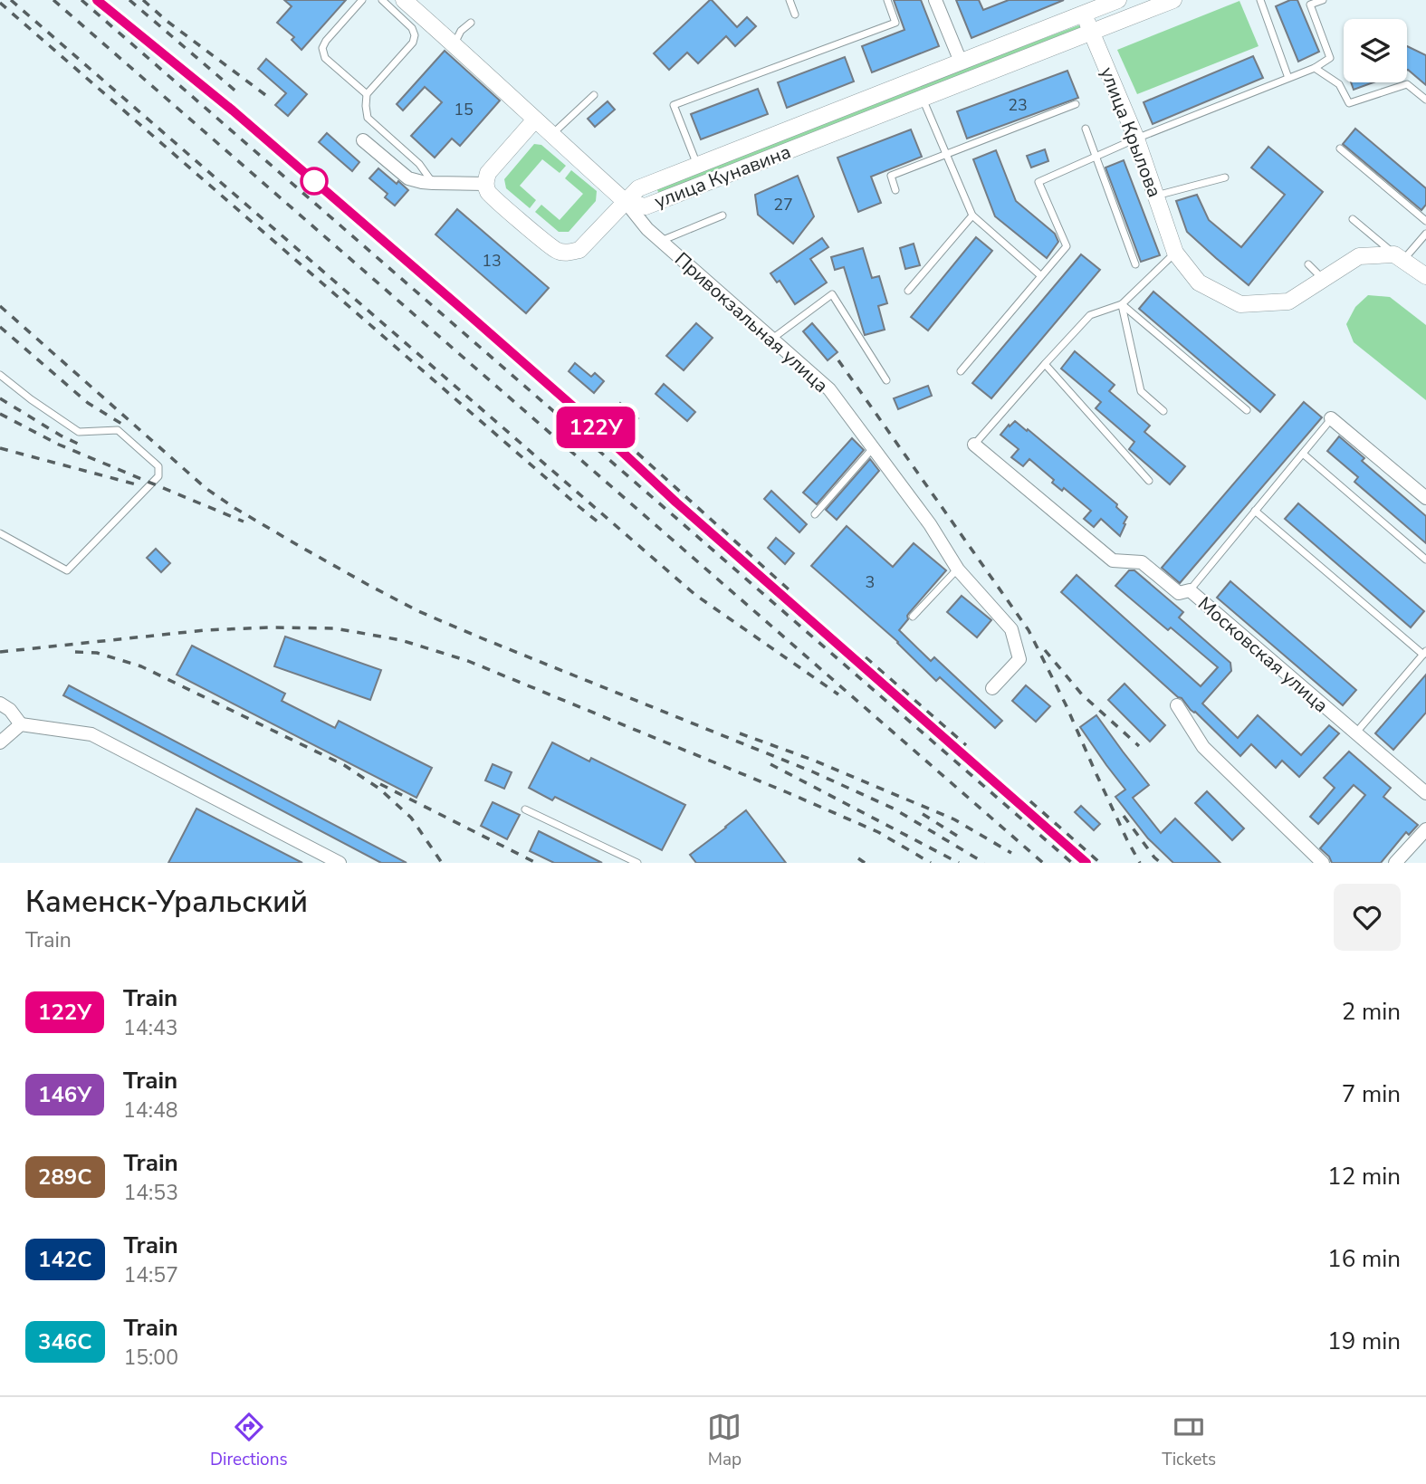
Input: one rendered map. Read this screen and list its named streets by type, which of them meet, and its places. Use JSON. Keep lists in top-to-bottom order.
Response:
{
  "streets": {
    "street": [
      "улица Крылова",
      "улица Кунавина",
      "Привокзальная улица",
      "Московская улица"
    ]
  },
  "crossings": [
    ["улица Крылова", "улица Кунавина"],
    ["улица Кунавина", "Привокзальная улица"]
  ],
  "house_numbers": [
    "23",
    "15",
    "27",
    "13",
    "3"
  ],
  "page": {
    "on_map": "122У",
    "heading": ["Каменск-Уральский", "Train"],
    "list": [
      {
        "mark": "122У",
        "name": "Train",
        "note": "14:43",
        "value": "2 min"
      },
      {
        "mark": "146У",
        "name": "Train",
        "note": "14:48",
        "value": "7 min"
      },
      {
        "mark": "289С",
        "name": "Train",
        "note": "14:53",
        "value": "12 min"
      },
      {
        "mark": "142С",
        "name": "Train",
        "note": "14:57",
        "value": "16 min"
      },
      {
        "mark": "346С",
        "name": "Train",
        "note": "15:00",
        "value": "19 min"
      }
    ],
    "tabs": ["Directions", "Map", "Tickets"]
  }
}
